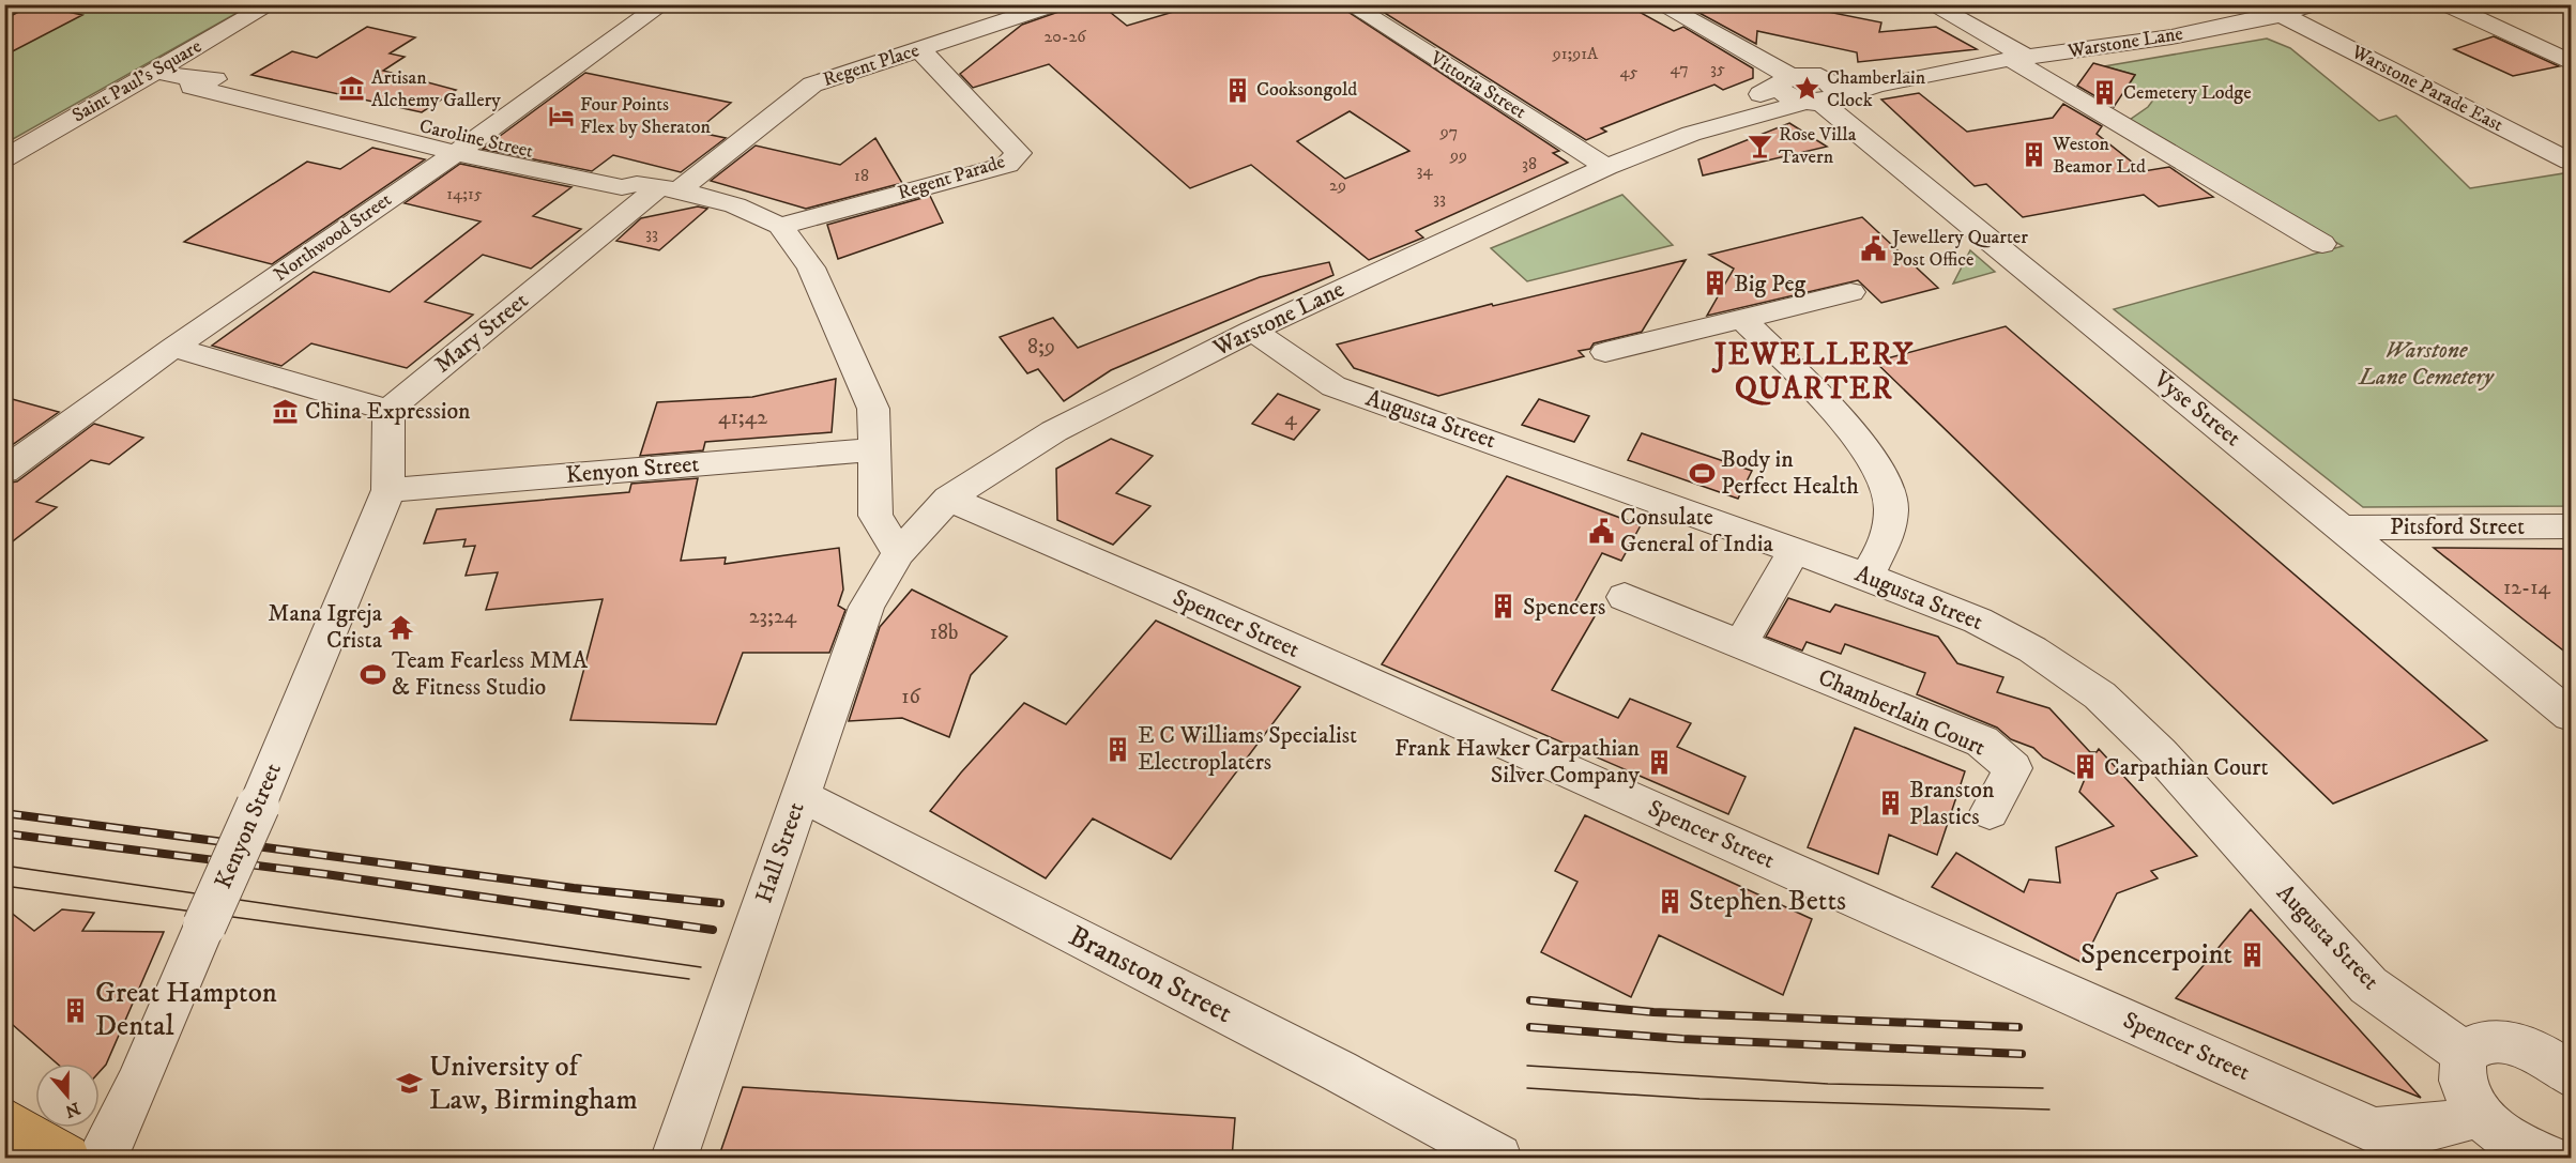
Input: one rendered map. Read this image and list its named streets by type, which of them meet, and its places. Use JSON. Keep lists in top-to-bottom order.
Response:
{
  "streets": {
    "street": [
      "Warstone Lane",
      "Regent Place",
      "Saint Paul's Square",
      "Vittoria Street",
      "Warstone Parade East",
      "Caroline Street",
      "Regent Parade",
      "Northwood Street",
      "Mary Street",
      "Vyse Street",
      "Augusta Street",
      "Kenyon Street",
      "Pitsford Street",
      "Spencer Street",
      "Chamberlain Court",
      "Hall Street",
      "Branston Street"
    ]
  },
  "crossings": [
    ["Warstone Lane", "Vittoria Street"],
    ["Warstone Lane", "Warstone Parade East"],
    ["Warstone Lane", "Vyse Street"],
    ["Warstone Lane", "Augusta Street"],
    ["Warstone Lane", "Spencer Street"],
    ["Warstone Lane", "Hall Street"],
    ["Regent Place", "Caroline Street"],
    ["Regent Place", "Regent Parade"],
    ["Regent Place", "Mary Street"],
    ["Saint Paul's Square", "Caroline Street"],
    ["Caroline Street", "Regent Parade"],
    ["Caroline Street", "Northwood Street"],
    ["Caroline Street", "Mary Street"],
    ["Caroline Street", "Kenyon Street"],
    ["Mary Street", "Kenyon Street"],
    ["Vyse Street", "Pitsford Street"],
    ["Hall Street", "Branston Street"]
  ],
  "districts": ["JEWELLERY QUARTER"],
  "parks": ["Warstone Lane Cemetery"],
  "places": {
    "museum": ["Artisan Alchemy Gallery", "China Expression"],
    "place": ["Chamberlain Clock"],
    "building": [
      "Cooksongold",
      "Cemetery Lodge",
      "Weston Beamor Ltd",
      "Big Peg",
      "Spencers",
      "E C Williams Specialist Electroplaters",
      "Frank Hawker Carpathian Silver Company",
      "Carpathian Court",
      "Branston Plastics",
      "Stephen Betts",
      "Spencerpoint",
      "Great Hampton Dental"
    ],
    "hotel": ["Four Points Flex by Sheraton"],
    "bar": ["Rose Villa Tavern"],
    "public building": ["Jewellery Quarter Post Office", "Consulate General of India"],
    "sports": ["Body in Perfect Health", "Team Fearless MMA & Fitness Studio"],
    "temple": ["Mana Igreja Crista"],
    "school or university": ["University of Law, Birmingham"]
  },
  "house_numbers": [
    "20-26",
    "91;91A",
    "47",
    "35",
    "45",
    "97",
    "99",
    "38",
    "34",
    "18",
    "29",
    "14;15",
    "33",
    "33",
    "8;9",
    "41;42",
    "4",
    "12-14",
    "23;24",
    "18b",
    "16"
  ],
  "north": "bottom"
}
